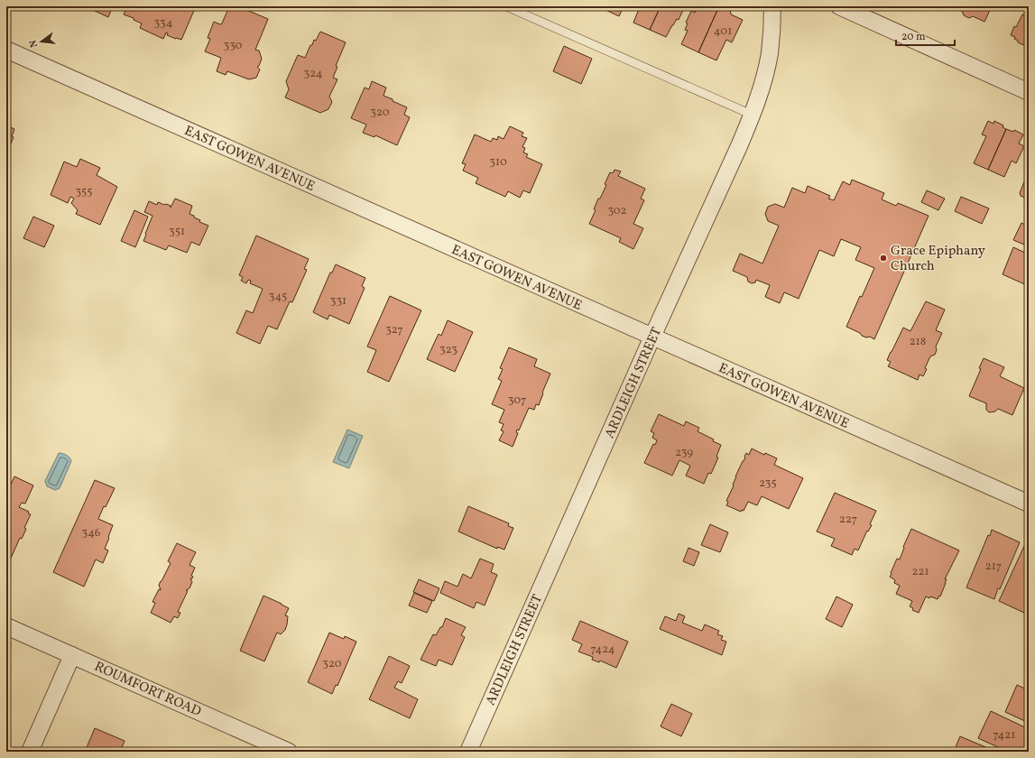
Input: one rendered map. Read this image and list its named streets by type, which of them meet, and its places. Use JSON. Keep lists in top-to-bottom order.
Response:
{
  "streets": {
    "street": ["EAST GOWEN AVENUE", "ARDLEIGH STREET", "ROUMFORT ROAD"]
  },
  "crossings": [
    ["EAST GOWEN AVENUE", "ARDLEIGH STREET"]
  ],
  "places": ["Grace Epiphany Church"],
  "house_numbers": [
    "334",
    "401",
    "330",
    "324",
    "320",
    "310",
    "355",
    "302",
    "351",
    "345",
    "331",
    "327",
    "218",
    "323",
    "307",
    "239",
    "235",
    "227",
    "346",
    "217",
    "221",
    "7424",
    "320",
    "7421"
  ],
  "scale_bar": "20 m",
  "north": "left"
}
